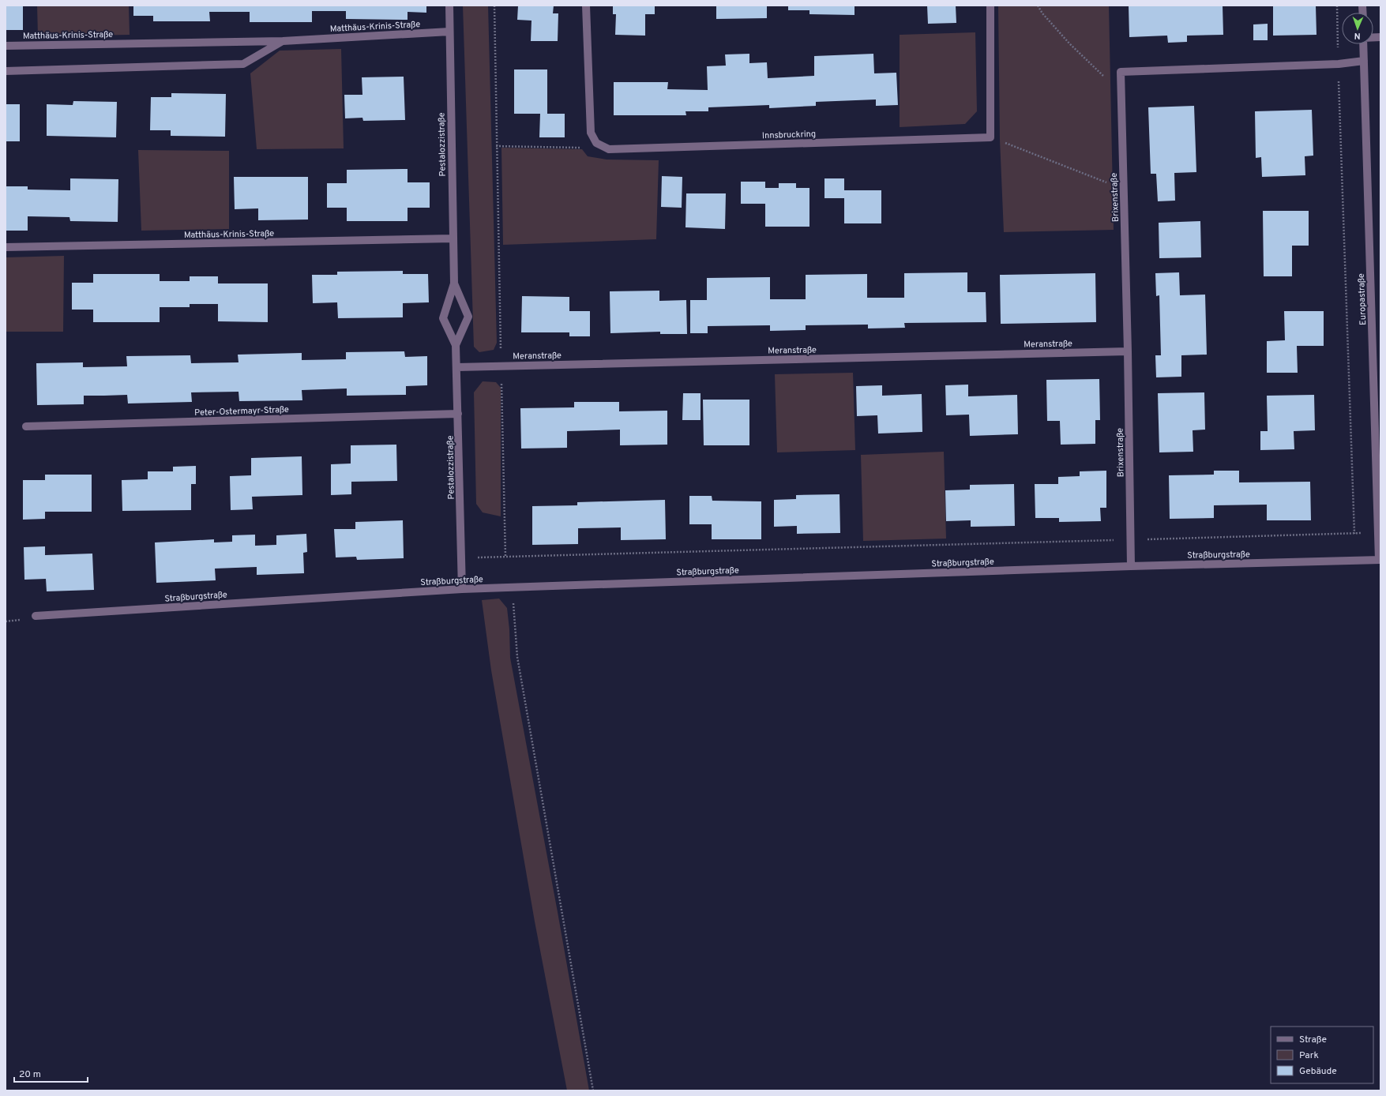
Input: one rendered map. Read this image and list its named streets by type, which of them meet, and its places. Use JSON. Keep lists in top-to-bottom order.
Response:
{
  "streets": {
    "street": [
      "Matthäus-Krinis-Straße",
      "Innsbruckring",
      "Pestalozzistraße",
      "Brixenstraße",
      "Europastraße",
      "Meranstraße",
      "Peter-Ostermayr-Straße",
      "Straßburgstraße"
    ]
  },
  "crossings": [
    ["Matthäus-Krinis-Straße", "Pestalozzistraße"],
    ["Pestalozzistraße", "Meranstraße"],
    ["Pestalozzistraße", "Peter-Ostermayr-Straße"],
    ["Pestalozzistraße", "Straßburgstraße"],
    ["Brixenstraße", "Europastraße"],
    ["Brixenstraße", "Meranstraße"],
    ["Brixenstraße", "Straßburgstraße"],
    ["Europastraße", "Straßburgstraße"]
  ],
  "legend": ["Straße", "Park", "Gebäude"],
  "scale_bar": "20 m",
  "north": "bottom"
}
